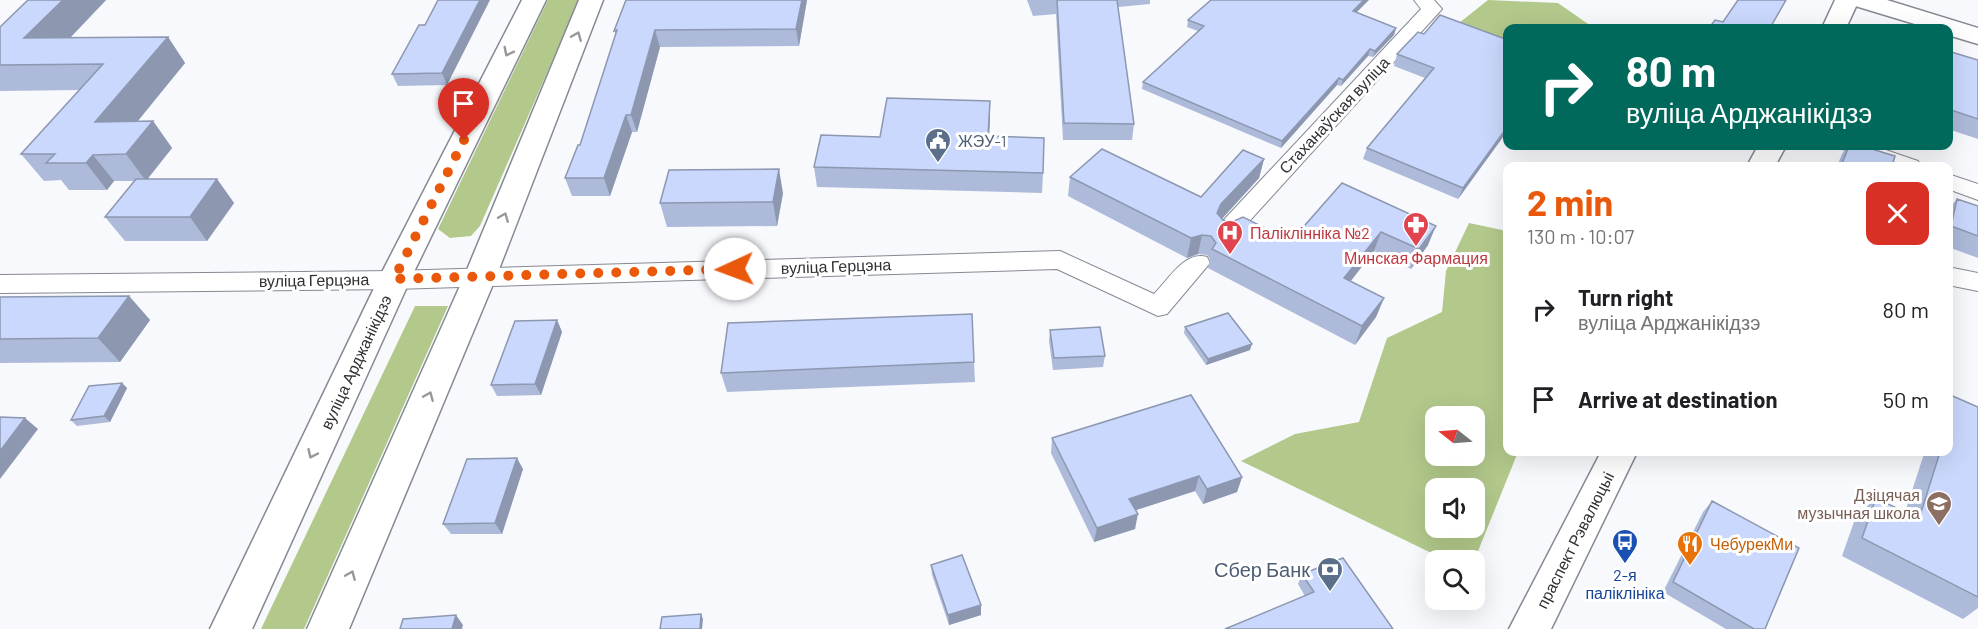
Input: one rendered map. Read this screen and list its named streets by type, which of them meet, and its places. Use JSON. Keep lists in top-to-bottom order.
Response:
{
  "streets": {
    "main road": ["вуліца Арджанікідзэ", "праспект Рэвалюцыі"],
    "street": ["Стаханаўская вуліца", "вуліца Герцэна"]
  },
  "crossings": [
    ["вуліца Герцэна", "вуліца Арджанікідзэ"]
  ],
  "places": {
    "public building": ["ЖЭУ-1"],
    "pharmacy": ["Минская Фармация"],
    "hospital": ["Паліклінніка №2"],
    "school or university": ["Дзіцячая музычная школа"],
    "bus stop": ["2-я паліклініка"],
    "restaurant": ["ЧебурекМи"],
    "bank": ["Сбер Банк"]
  },
  "north": "left",
  "page": {
    "turn": ["80 m", "вуліца Арджанікідзэ"],
    "heading": ["2 min", "130 m · 10:07"],
    "list": [
      {
        "name": "Turn right",
        "note": "вуліца Арджанікідзэ",
        "value": "80 m"
      },
      {
        "name": "Arrive at destination",
        "value": "50 m"
      }
    ]
  }
}
